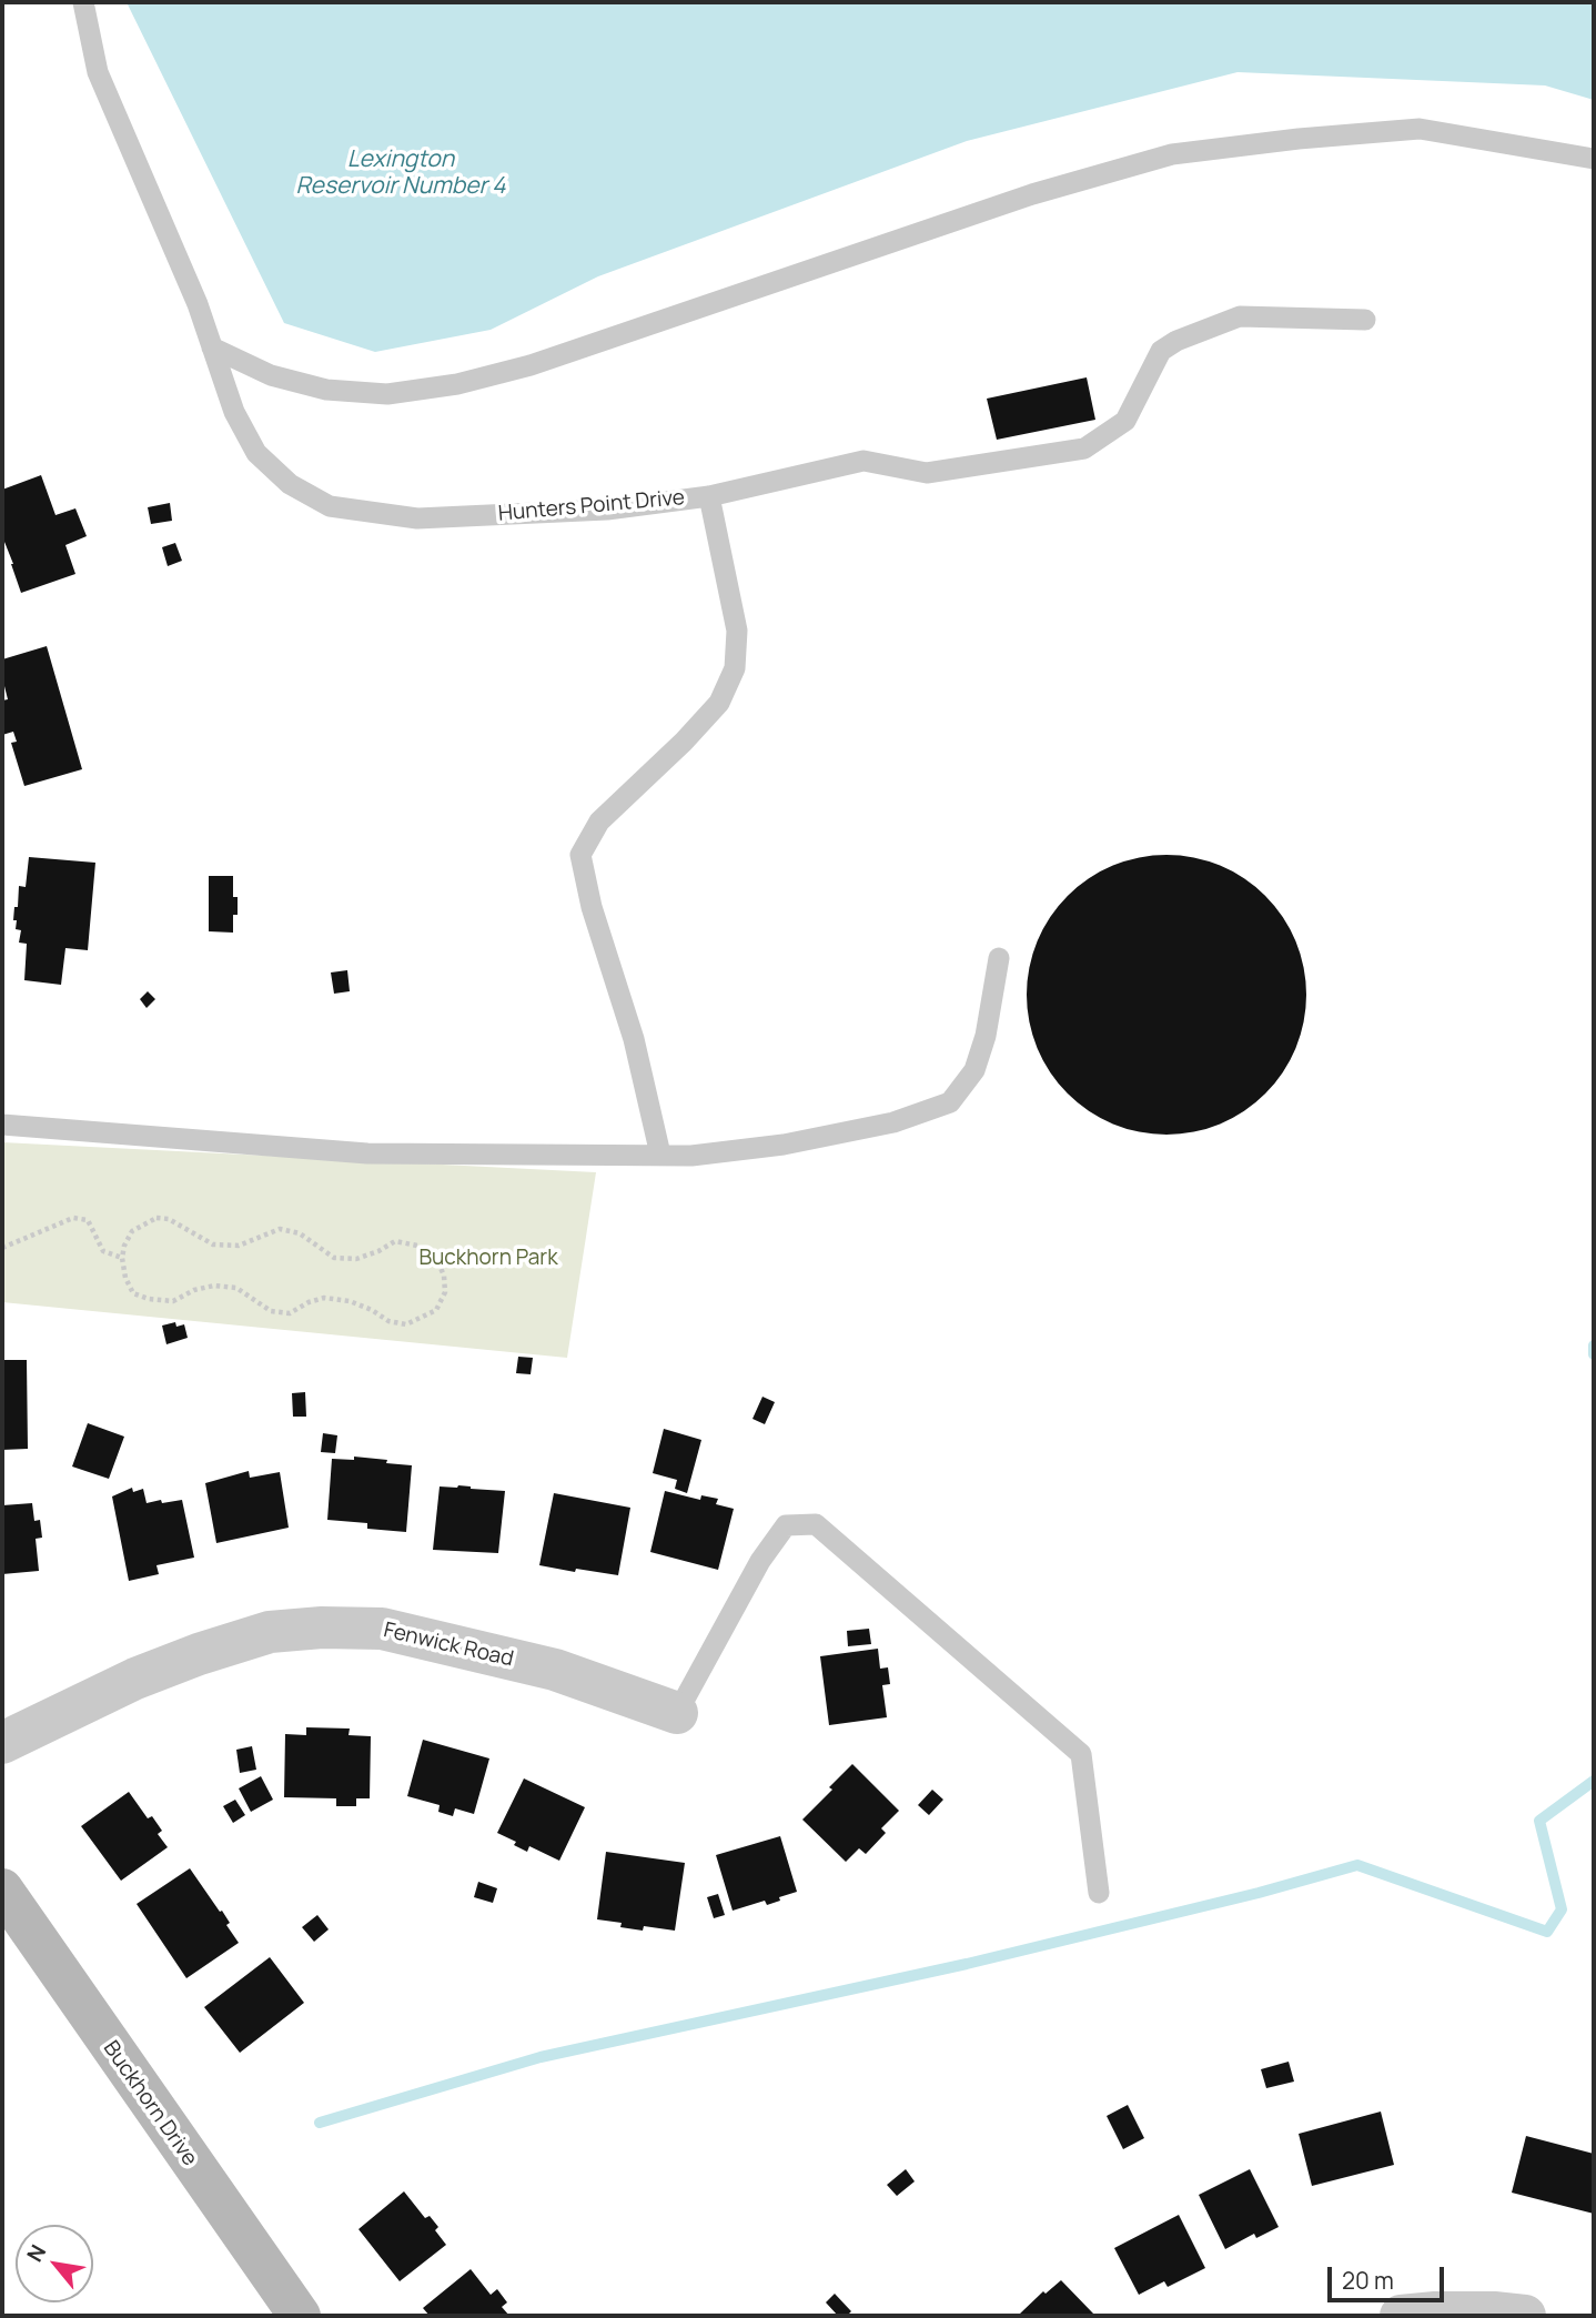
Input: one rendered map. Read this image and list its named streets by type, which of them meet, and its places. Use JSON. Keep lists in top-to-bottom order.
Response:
{
  "streets": {
    "street": ["Fenwick Road", "Buckhorn Drive"],
    "lane": ["Hunters Point Drive"]
  },
  "water": ["Lexington Reservoir Number 4"],
  "parks": ["Buckhorn Park"],
  "scale_bar": "20 m",
  "north": "top left"
}
